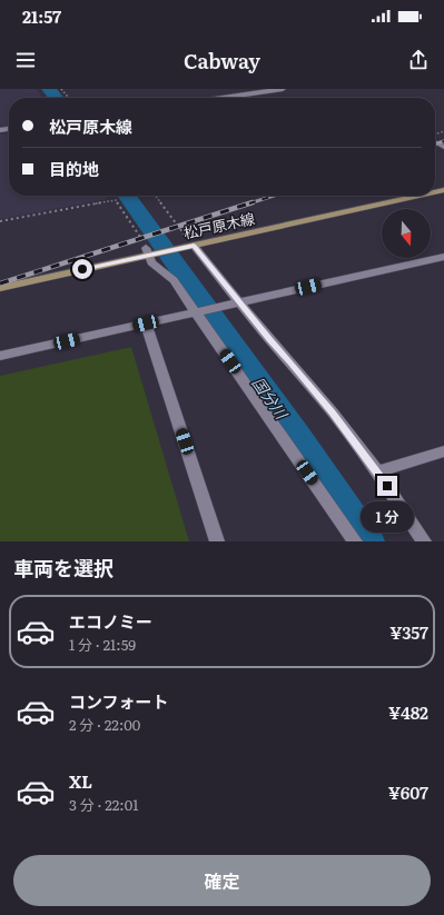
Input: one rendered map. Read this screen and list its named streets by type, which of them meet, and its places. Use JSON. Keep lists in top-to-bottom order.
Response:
{
  "streets": {
    "main road": ["松戸原木線"]
  },
  "water": ["国分川"],
  "north": "bottom",
  "page": {
    "status": "21:57",
    "header": "Cabway",
    "banner": ["松戸原木線", "目的地"],
    "bubble": "1 分",
    "heading": "車両を選択",
    "list": [
      {
        "name": "エコノミー",
        "note": "1 分 · 21:59",
        "value": "¥357"
      },
      {
        "name": "コンフォート",
        "note": "2 分 · 22:00",
        "value": "¥482"
      },
      {
        "name": "XL",
        "note": "3 分 · 22:01",
        "value": "¥607"
      }
    ],
    "buttons": "確定"
  }
}
